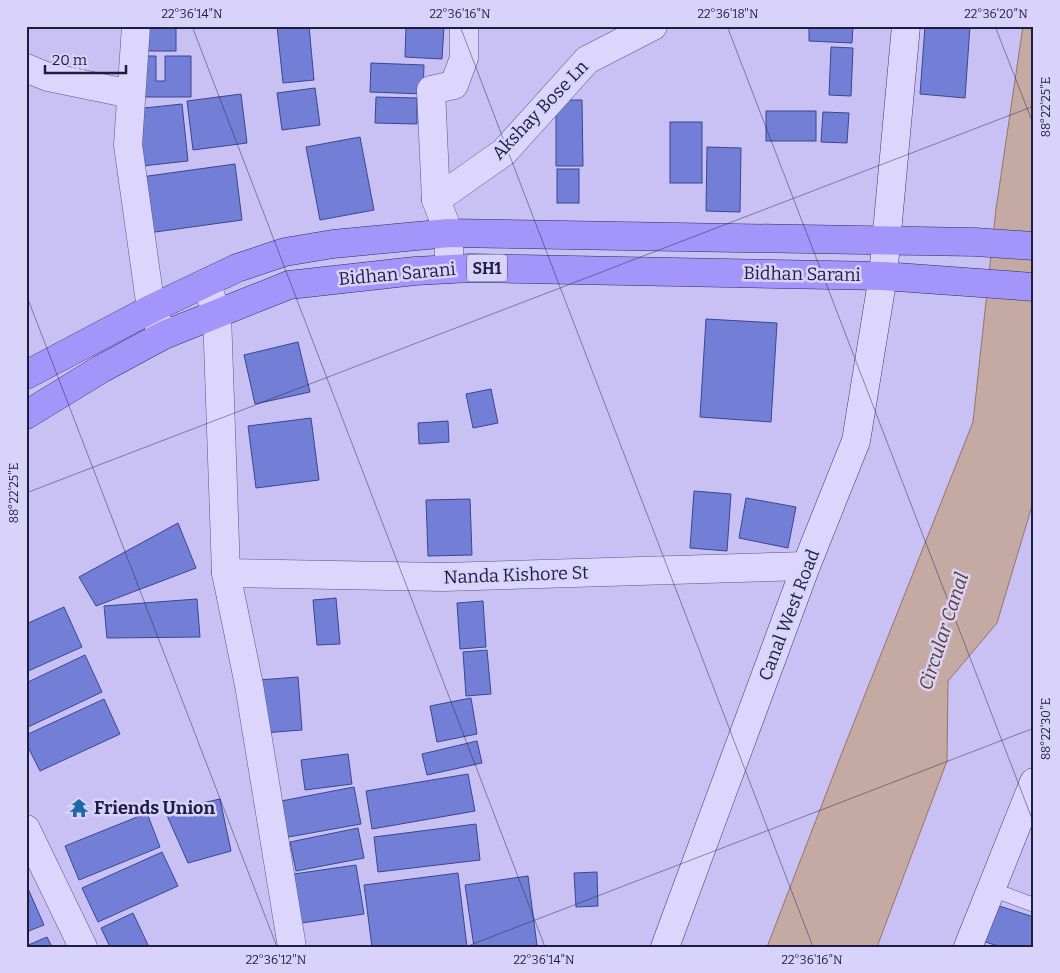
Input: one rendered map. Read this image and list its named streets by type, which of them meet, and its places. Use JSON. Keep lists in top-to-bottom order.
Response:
{
  "streets": {
    "main road": ["SH1", "Bidhan Sarani"],
    "street": ["Akshay Bose Ln", "Nanda Kishore St", "Canal West Road"]
  },
  "crossings": [
    ["Bidhan Sarani", "Canal West Road"],
    ["Nanda Kishore St", "Canal West Road"]
  ],
  "water": ["Circular Canal"],
  "places": {
    "temple": ["Friends Union"]
  },
  "scale_bar": "20 m",
  "coordinates": [
    "22°36'14\"N",
    "22°36'16\"N",
    "22°36'18\"N",
    "22°36'20\"N",
    "88°22'25\"E",
    "88°22'30\"E",
    "22°36'12\"N"
  ]
}
